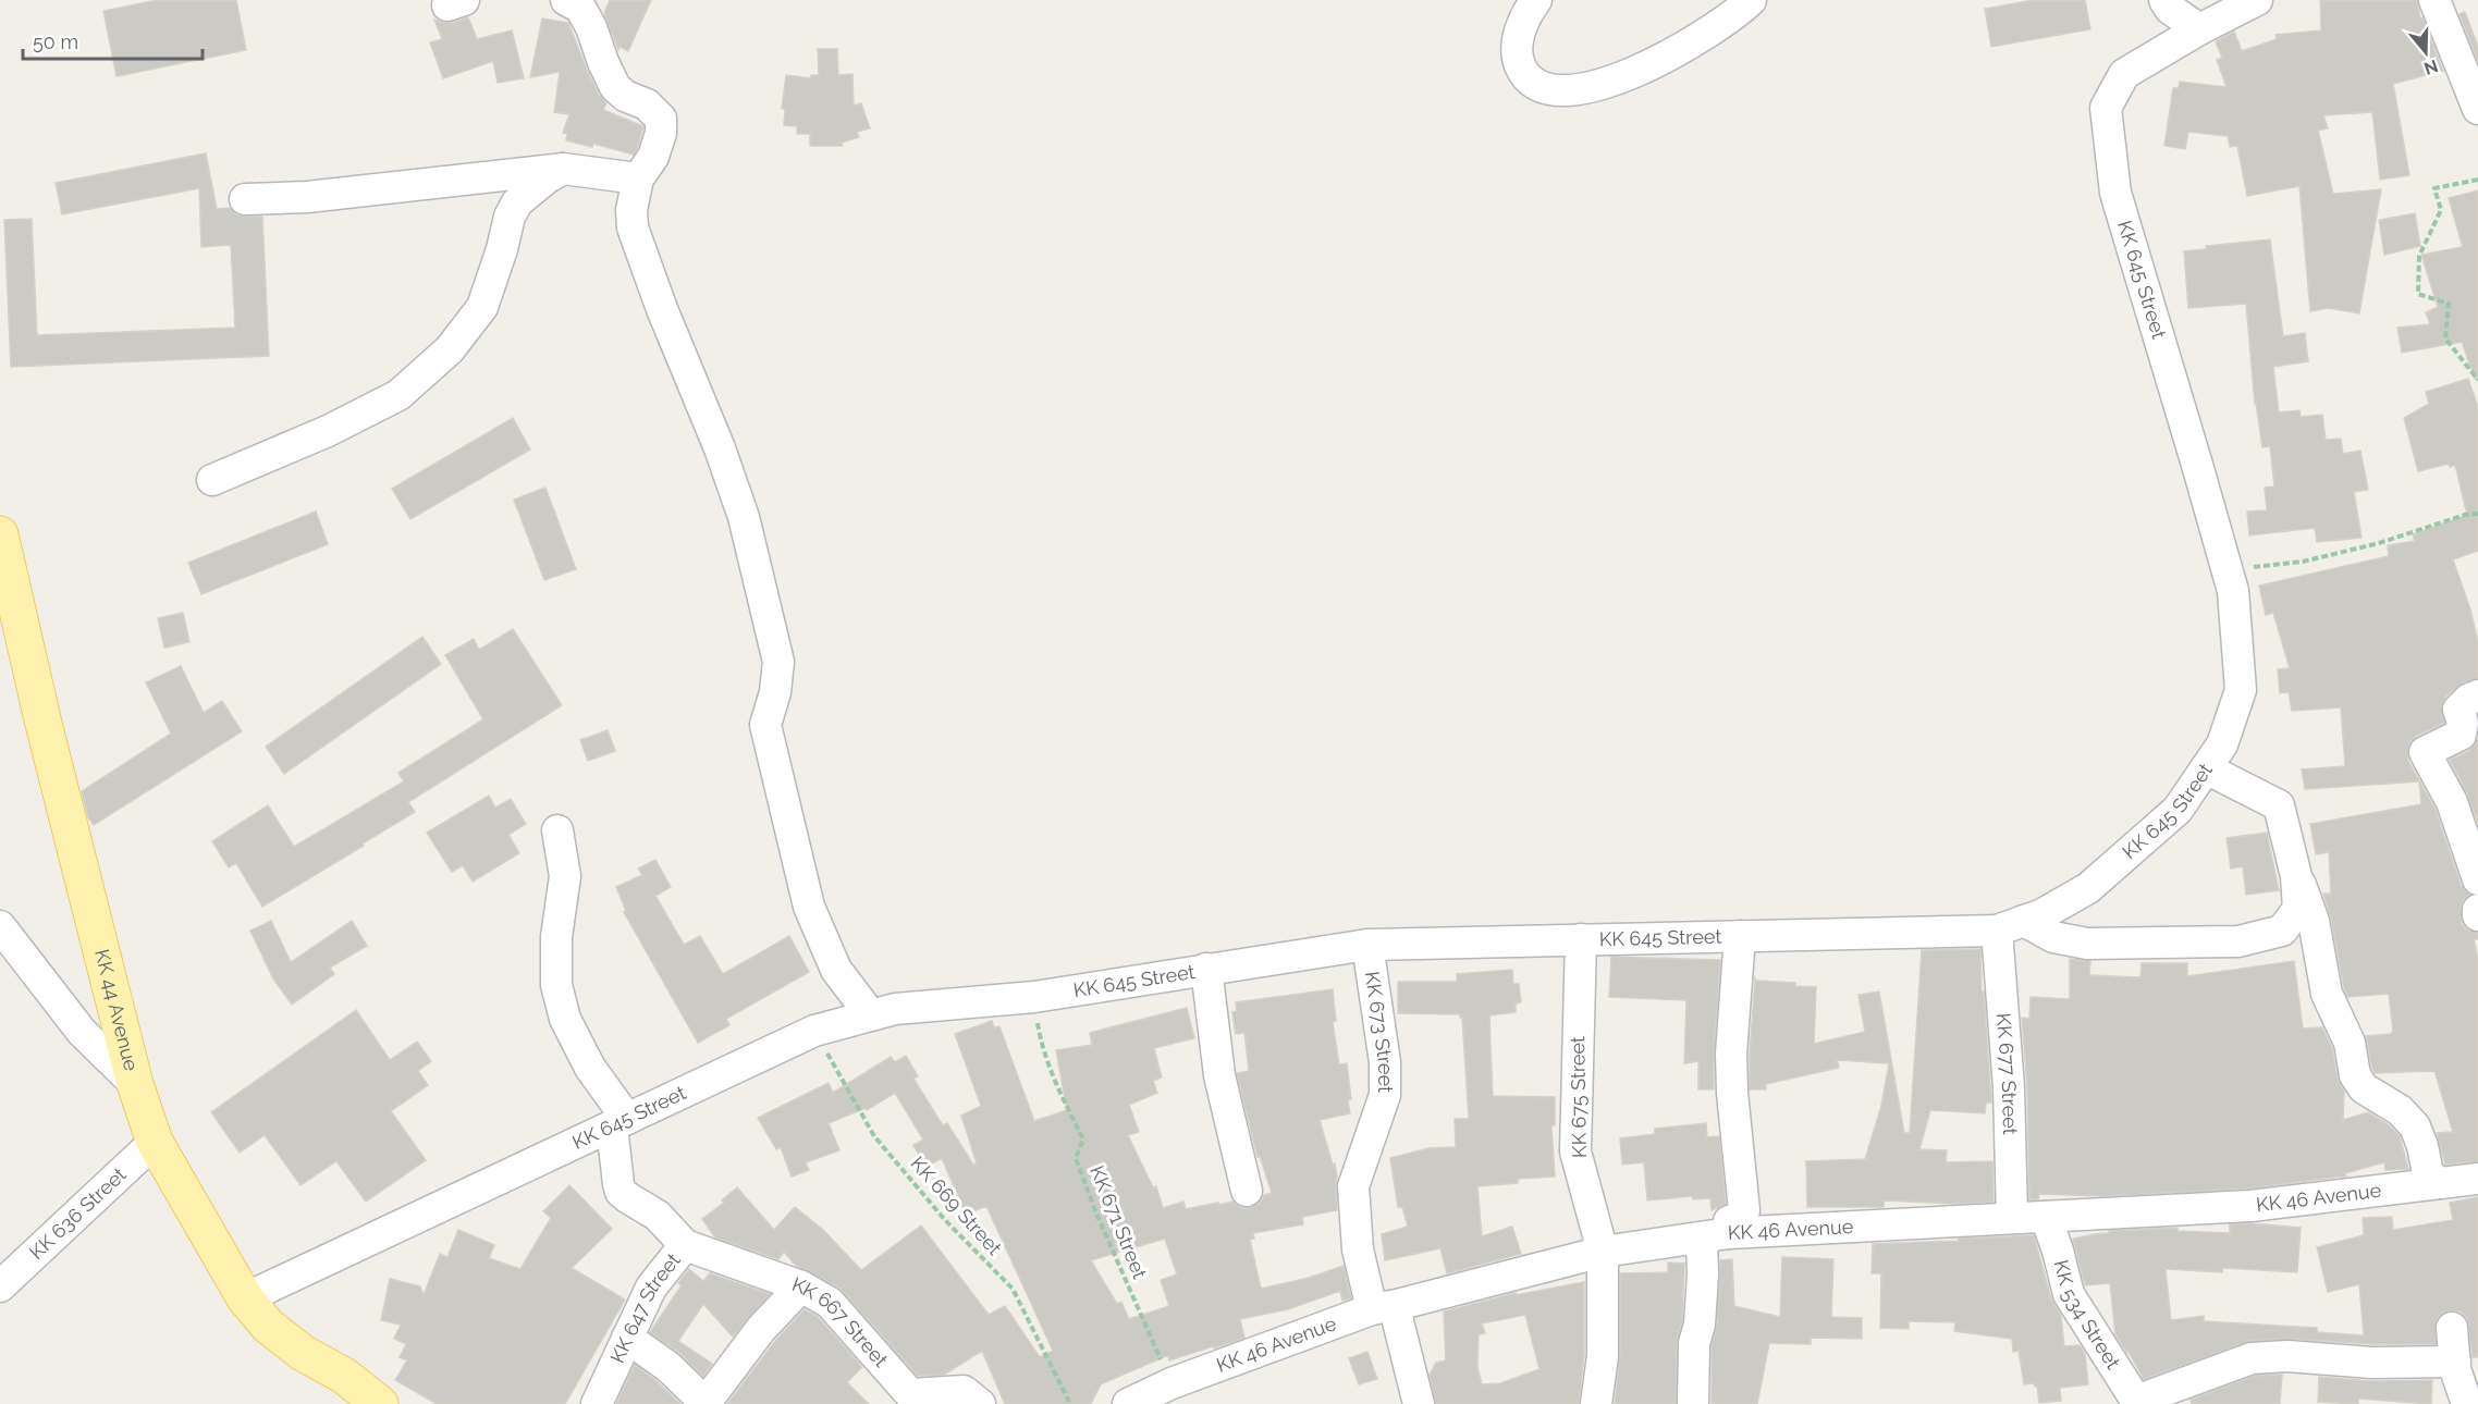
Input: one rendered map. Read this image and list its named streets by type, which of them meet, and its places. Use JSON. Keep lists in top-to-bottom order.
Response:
{
  "streets": {
    "main road": ["KK 44 Avenue"],
    "street": [
      "KK 645 Street",
      "KK 673 Street",
      "KK 677 Street",
      "KK 675 Street",
      "KK 46 Avenue",
      "KK 636 Street",
      "KK 647 Street",
      "KK 534 Street",
      "KK 667 Street"
    ],
    "path": ["KK 669 Street", "KK 671 Street"]
  },
  "crossings": [
    ["KK 645 Street", "KK 44 Avenue"],
    ["KK 645 Street", "KK 673 Street"],
    ["KK 645 Street", "KK 677 Street"],
    ["KK 645 Street", "KK 675 Street"],
    ["KK 645 Street", "KK 669 Street"],
    ["KK 645 Street", "KK 671 Street"],
    ["KK 645 Street", "KK 647 Street"],
    ["KK 44 Avenue", "KK 636 Street"],
    ["KK 673 Street", "KK 46 Avenue"],
    ["KK 677 Street", "KK 46 Avenue"],
    ["KK 675 Street", "KK 46 Avenue"],
    ["KK 46 Avenue", "KK 671 Street"],
    ["KK 46 Avenue", "KK 534 Street"],
    ["KK 647 Street", "KK 667 Street"]
  ],
  "scale_bar": "50 m",
  "north": "bottom"
}
